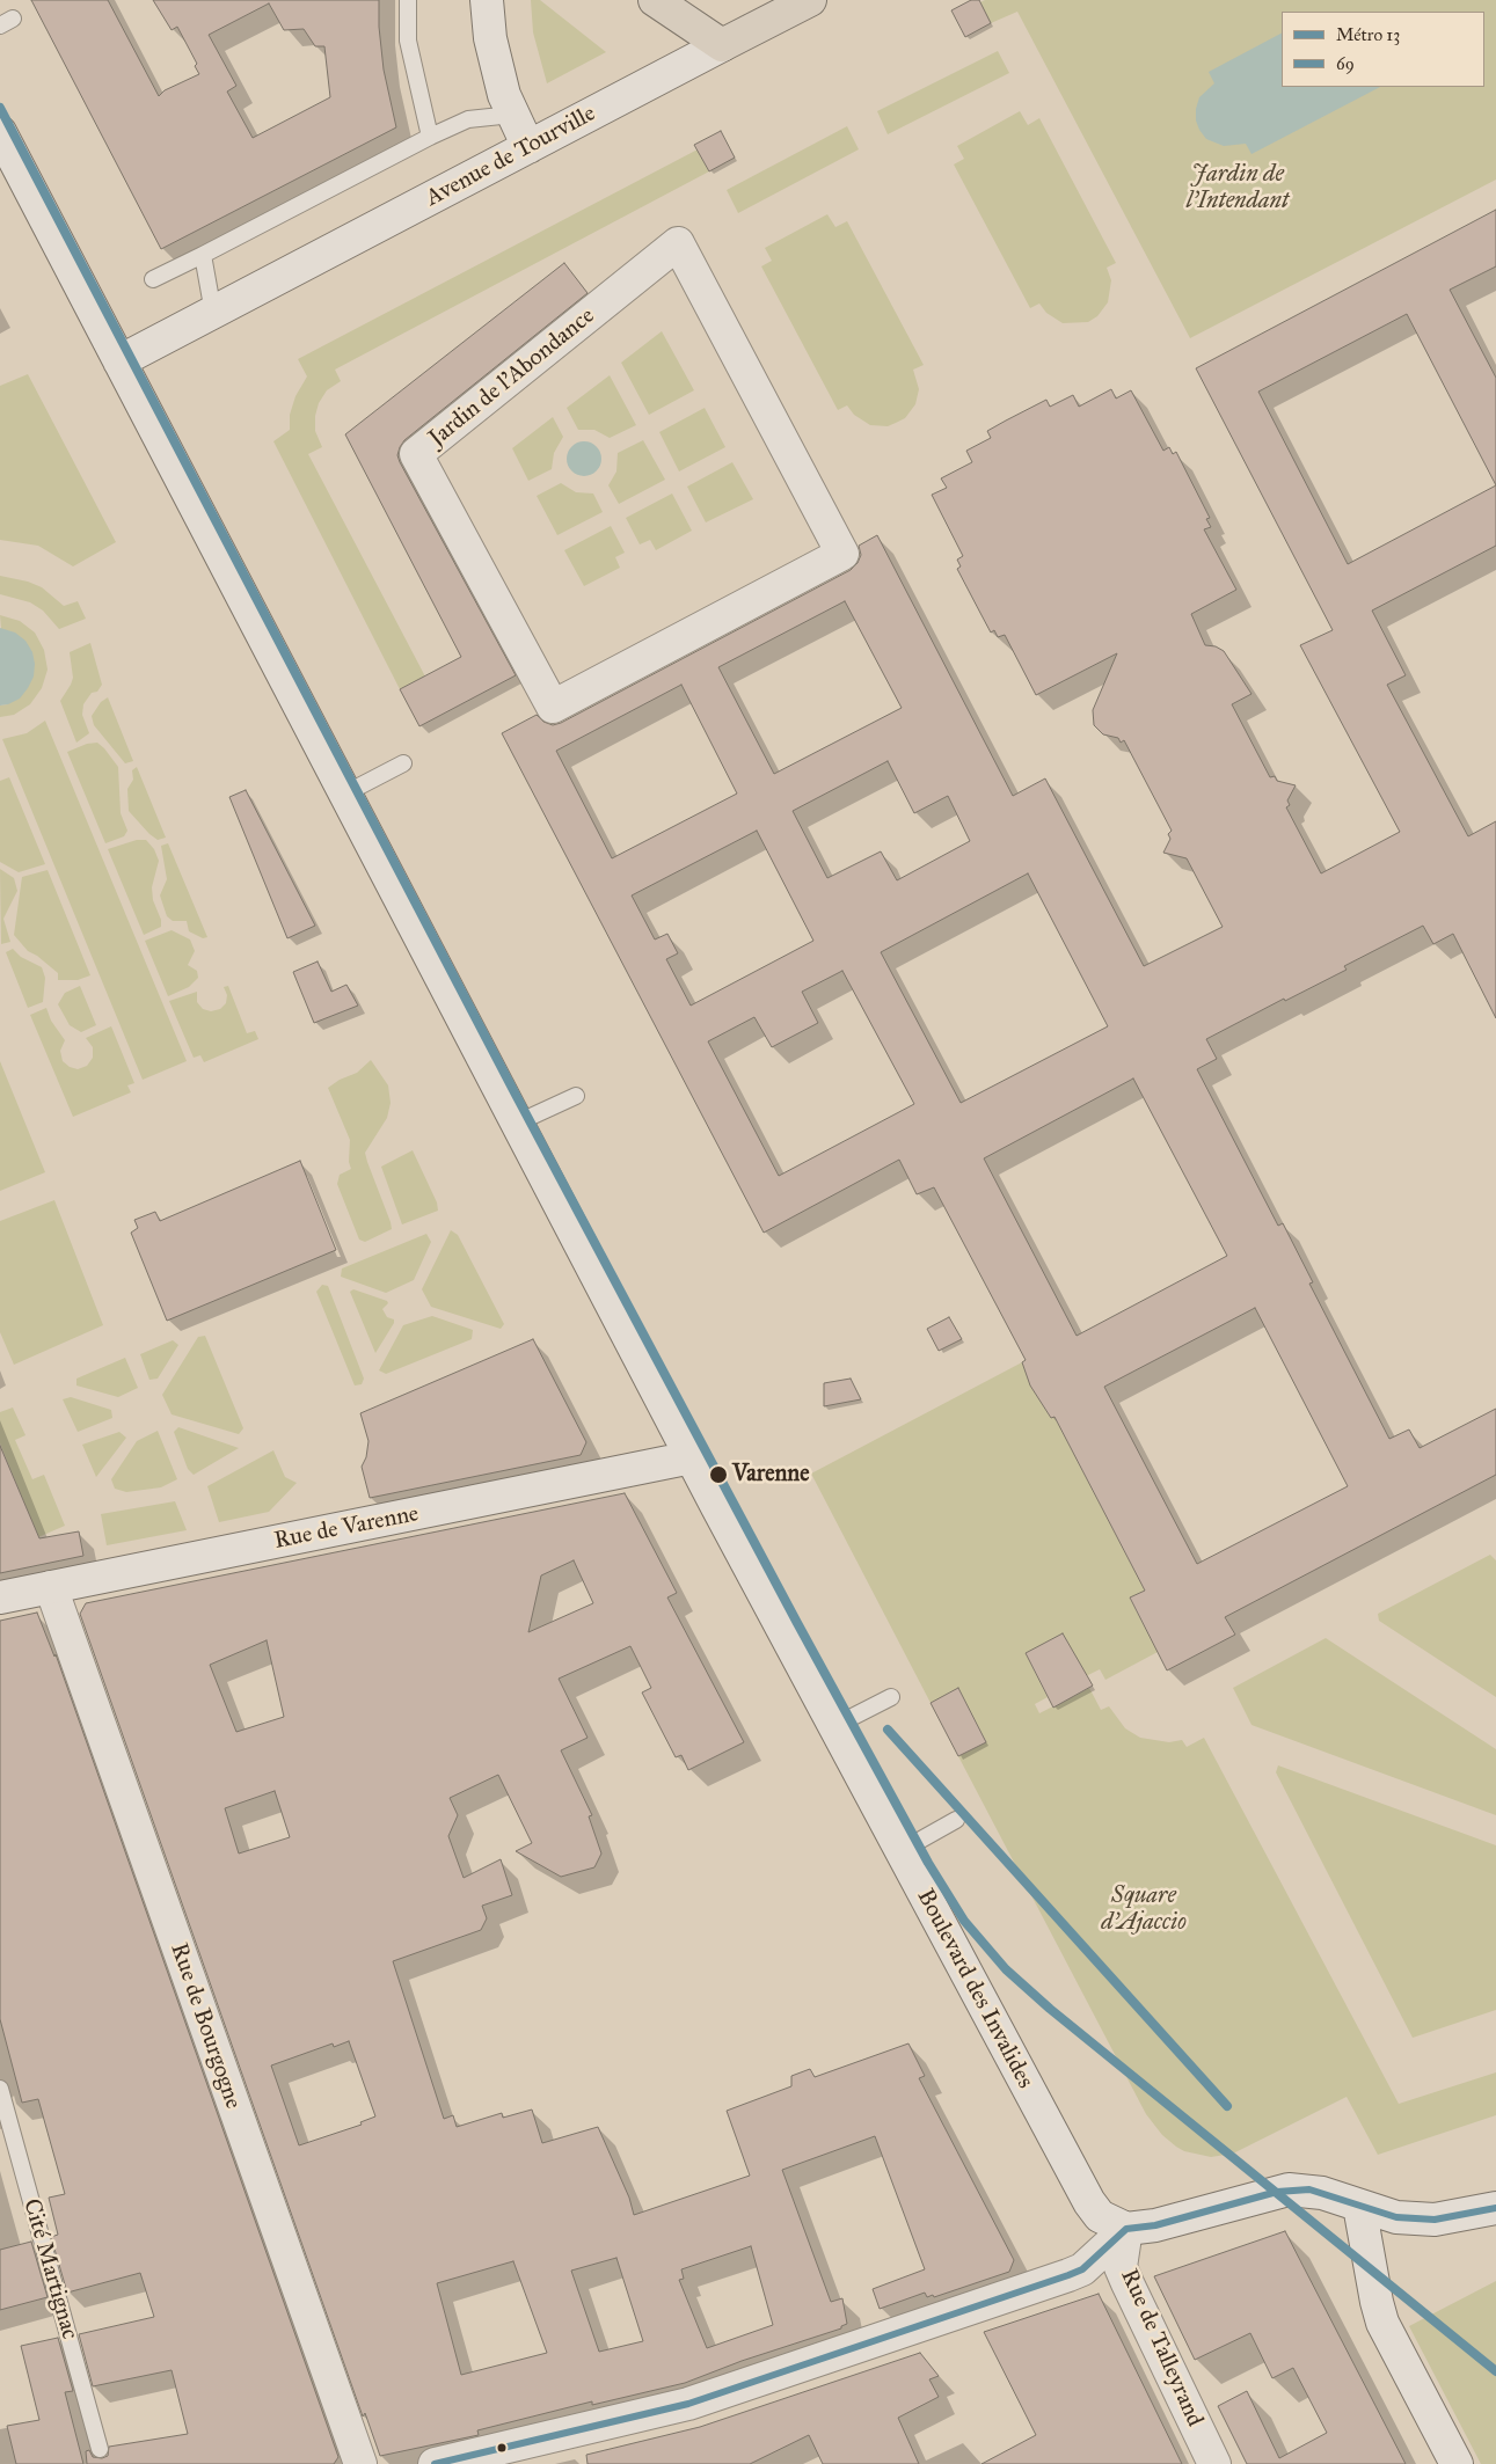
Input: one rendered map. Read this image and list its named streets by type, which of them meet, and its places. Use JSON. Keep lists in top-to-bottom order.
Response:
{
  "streets": {
    "main road": ["Avenue de Tourville"],
    "street": [
      "Jardin de l'Abondance",
      "Rue de Varenne",
      "Boulevard des Invalides",
      "Rue de Bourgogne",
      "Rue de Talleyrand"
    ],
    "lane": ["Cité Martignac"]
  },
  "crossings": [
    ["Avenue de Tourville", "Boulevard des Invalides"],
    ["Rue de Varenne", "Boulevard des Invalides"],
    ["Rue de Varenne", "Rue de Bourgogne"],
    ["Boulevard des Invalides", "Rue de Talleyrand"]
  ],
  "parks": ["Jardin de l'Intendant", "Square d'Ajaccio"],
  "places": ["Varenne"],
  "lines": ["metro line 13", "transit line 69"],
  "legend": ["Métro 13", "69"]
}
